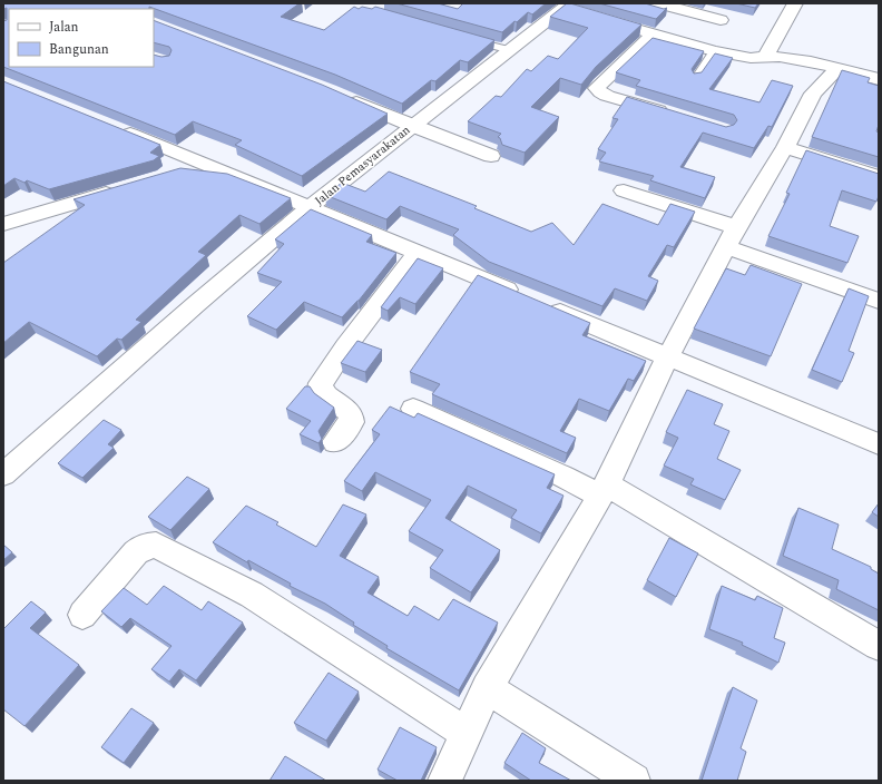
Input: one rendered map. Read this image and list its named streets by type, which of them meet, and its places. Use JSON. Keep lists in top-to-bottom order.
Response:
{
  "streets": {
    "street": ["Jalan Pemasyarakatan"]
  },
  "legend": ["Jalan", "Bangunan"]
}
